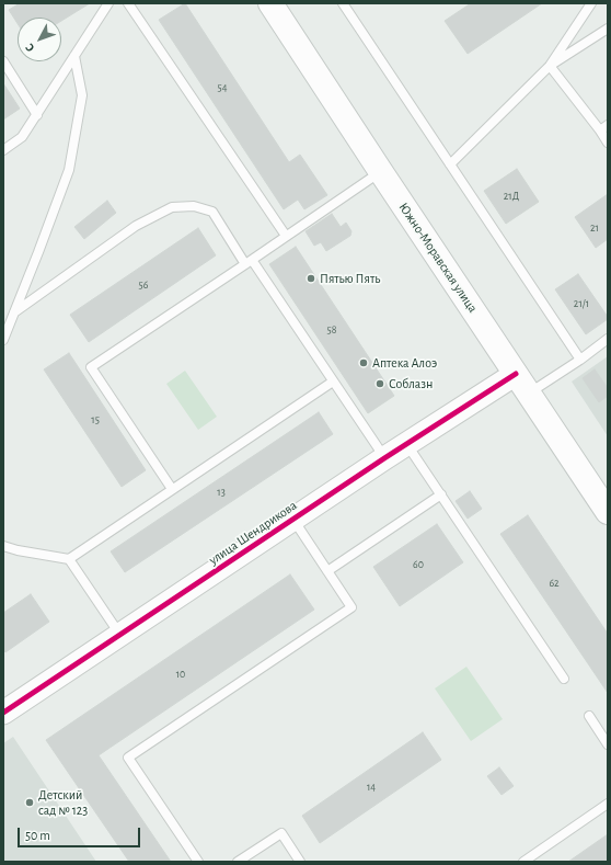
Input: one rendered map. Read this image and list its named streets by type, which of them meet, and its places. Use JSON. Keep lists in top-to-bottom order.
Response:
{
  "streets": {
    "main road": ["Южно-Моравская улица"],
    "street": ["улица Шендрикова"]
  },
  "crossings": [
    ["Южно-Моравская улица", "улица Шендрикова"]
  ],
  "places": [
    "Пятью Пять",
    "Аптека Алоэ",
    "Соблазн",
    "Детский сад № 123"
  ],
  "house_numbers": [
    "54",
    "21Д",
    "21",
    "56",
    "21/1",
    "58",
    "15",
    "13",
    "60",
    "62",
    "10",
    "14"
  ],
  "scale_bar": "50 m",
  "north": "bottom left"
}
